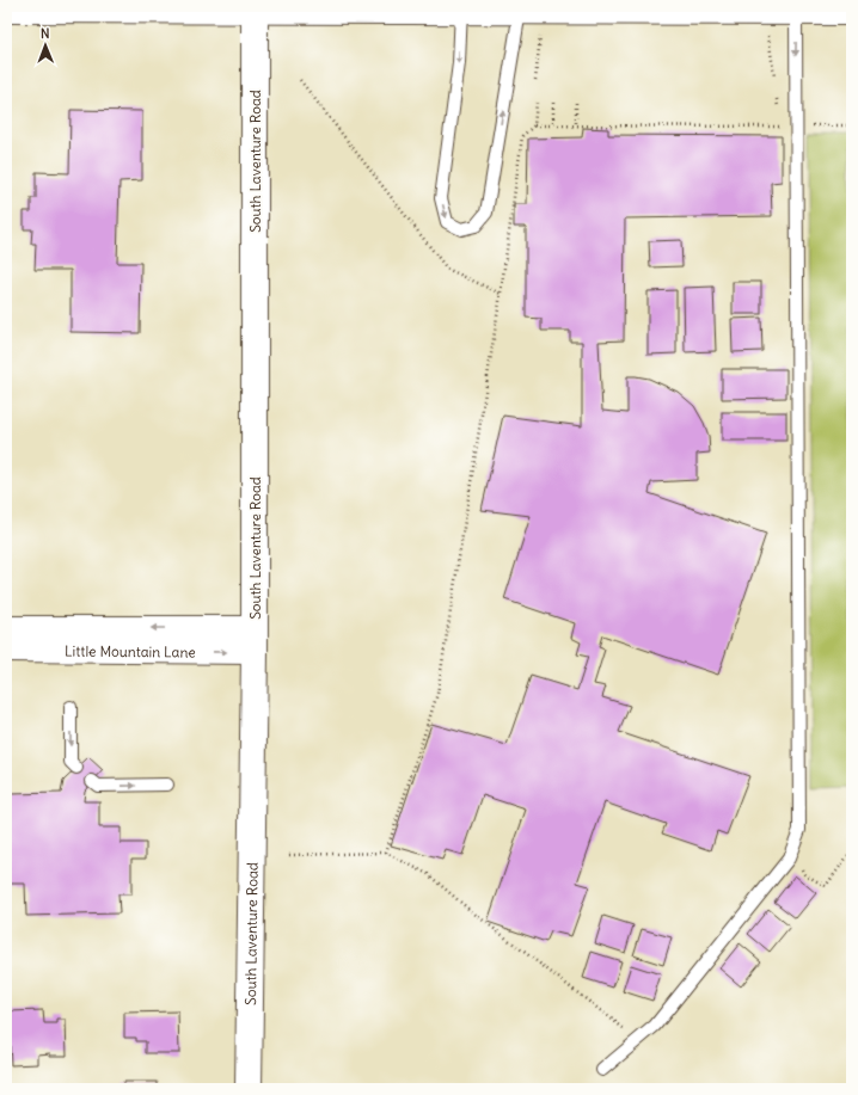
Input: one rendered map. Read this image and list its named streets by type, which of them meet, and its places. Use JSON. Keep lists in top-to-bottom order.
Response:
{
  "streets": {
    "street": ["South Laventure Road", "Little Mountain Lane"]
  },
  "crossings": [
    ["South Laventure Road", "Little Mountain Lane"]
  ],
  "north": "top"
}
